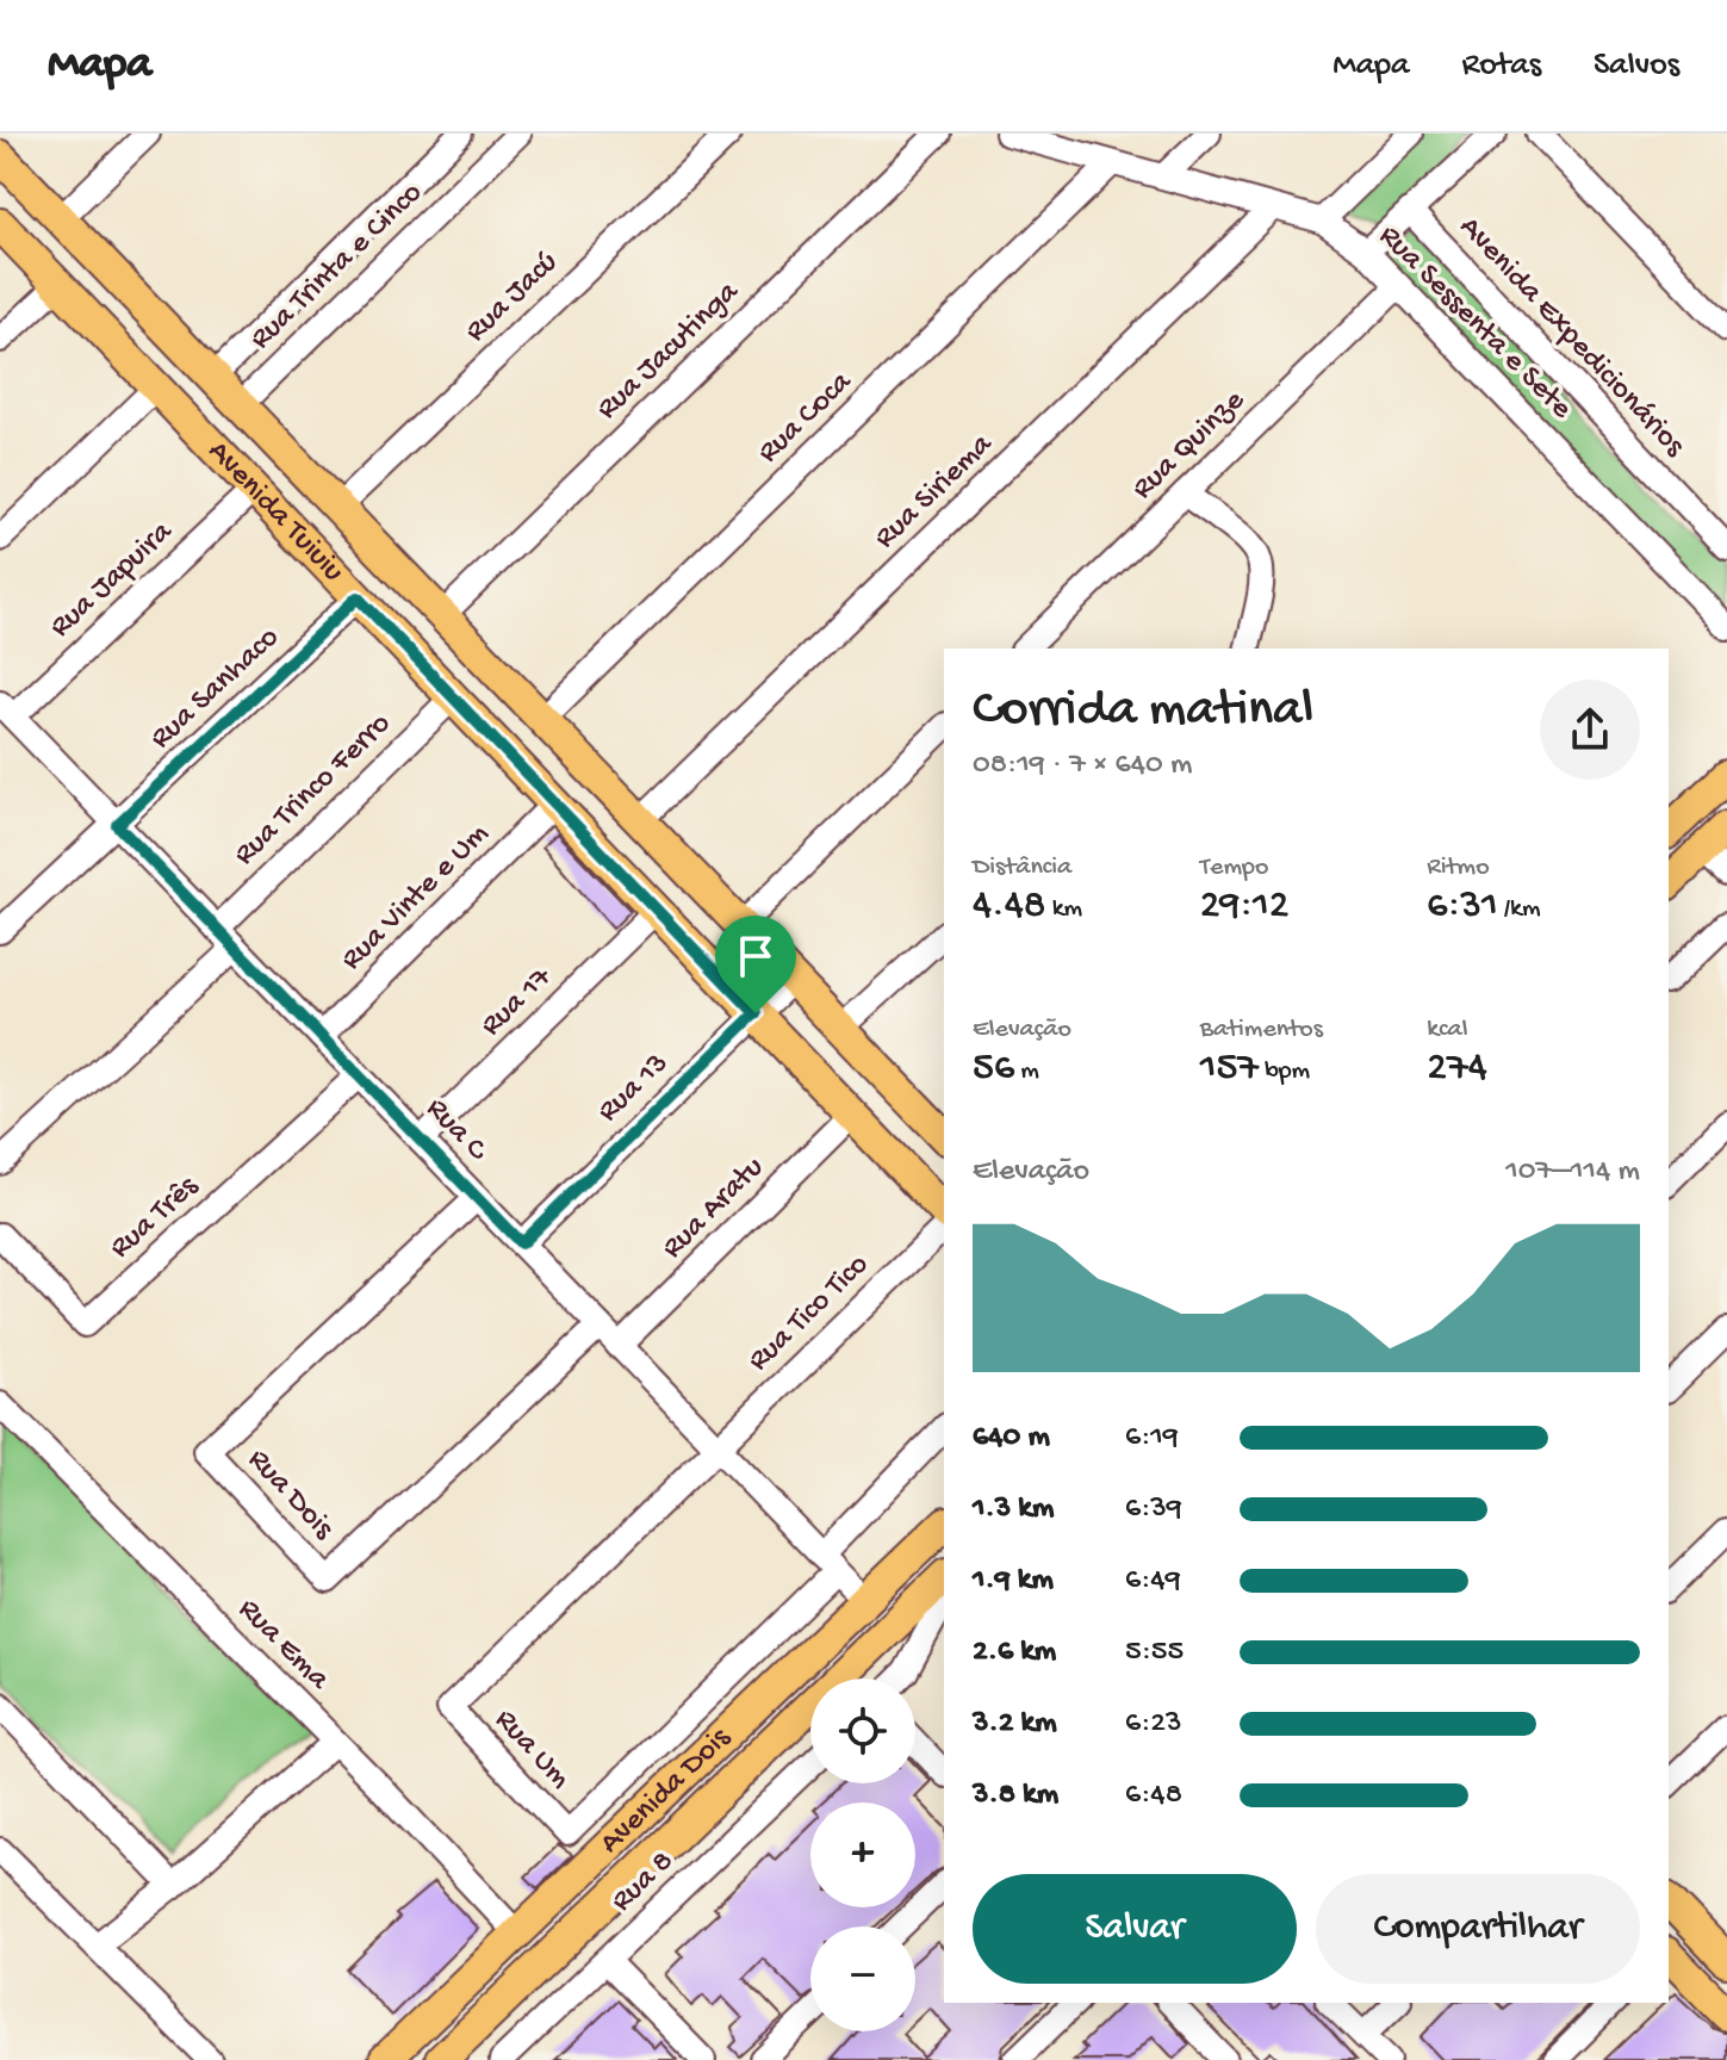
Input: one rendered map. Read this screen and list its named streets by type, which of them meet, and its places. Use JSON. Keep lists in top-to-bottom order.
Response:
{
  "streets": {
    "main road": ["Avenida Tuiuiu", "Avenida Dois"],
    "street": [
      "Rua Trinta e Cinco",
      "Rua Jacú",
      "Rua Sessenta e Sete",
      "Avenida Expedicionários",
      "Rua Jacutinga",
      "Rua Coca",
      "Rua Quinze",
      "Rua Siriema",
      "Rua Japuira",
      "Rua Sanhaco",
      "Rua Trinco Ferro",
      "Rua Vinte e Um",
      "Rua 17",
      "Rua 13",
      "Rua C",
      "Rua Aratu",
      "Rua Três",
      "Rua Tico Tico",
      "Rua Dois",
      "Rua Ema",
      "Rua Um",
      "Rua 8"
    ]
  },
  "crossings": [
    ["Rua Trinta e Cinco", "Avenida Tuiuiu"],
    ["Rua Jacú", "Avenida Tuiuiu"],
    ["Rua Sessenta e Sete", "Rua Coca"],
    ["Rua Sessenta e Sete", "Rua Quinze"],
    ["Rua Sessenta e Sete", "Rua Siriema"],
    ["Rua Jacutinga", "Avenida Tuiuiu"],
    ["Rua Coca", "Avenida Tuiuiu"],
    ["Rua Siriema", "Avenida Tuiuiu"],
    ["Avenida Tuiuiu", "Rua Japuira"],
    ["Avenida Tuiuiu", "Rua Sanhaco"],
    ["Avenida Tuiuiu", "Rua Trinco Ferro"],
    ["Avenida Tuiuiu", "Rua Vinte e Um"],
    ["Avenida Tuiuiu", "Rua 17"],
    ["Avenida Tuiuiu", "Rua 13"],
    ["Avenida Tuiuiu", "Rua Aratu"],
    ["Rua Japuira", "Rua C"],
    ["Rua Sanhaco", "Rua C"],
    ["Rua Trinco Ferro", "Rua C"],
    ["Rua Vinte e Um", "Rua C"],
    ["Rua 17", "Rua C"],
    ["Rua 13", "Rua C"],
    ["Rua C", "Rua Aratu"],
    ["Rua C", "Rua Três"],
    ["Rua C", "Rua Tico Tico"],
    ["Rua C", "Rua Dois"],
    ["Rua C", "Rua Um"],
    ["Rua C", "Avenida Dois"],
    ["Rua Tico Tico", "Rua Um"],
    ["Rua Ema", "Avenida Dois"]
  ],
  "page": {
    "header": "Mapa",
    "nav": ["Mapa", "Rotas", "Salvos"],
    "heading": ["Corrida matinal", "08:19 · 7 × 640 m"],
    "stats": [
      ["Distância", "4.48 km"],
      ["Tempo", "29:12"],
      ["Ritmo", "6:31 /km"],
      ["Elevação", "56 m"],
      ["Batimentos", "157 bpm"],
      ["kcal", "274"]
    ],
    "chart": ["Elevação", "107–114 m"],
    "list": [
      {
        "name": "640 m",
        "note": "6:19"
      },
      {
        "name": "1.3 km",
        "note": "6:39"
      },
      {
        "name": "1.9 km",
        "note": "6:49"
      },
      {
        "name": "2.6 km",
        "note": "5:55"
      },
      {
        "name": "3.2 km",
        "note": "6:23"
      },
      {
        "name": "3.8 km",
        "note": "6:48"
      }
    ],
    "map_buttons": ["+", "−"],
    "buttons": ["Salvar", "Compartilhar"]
  }
}
